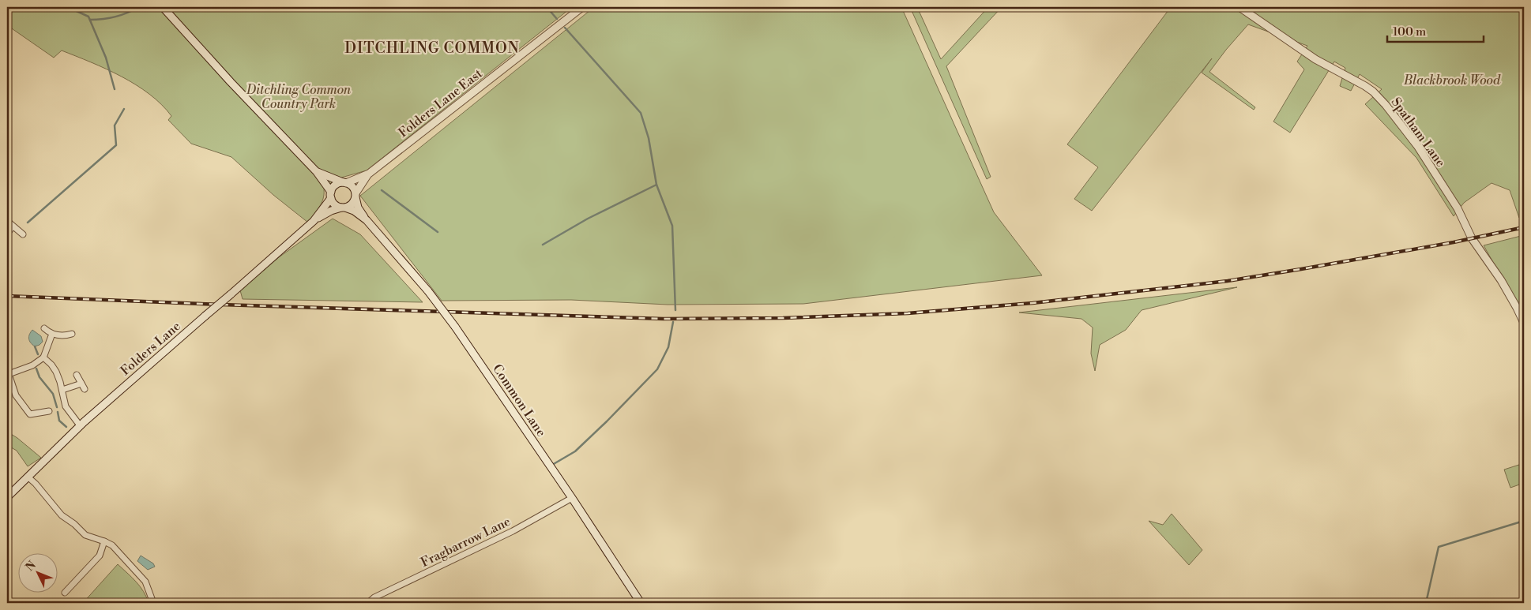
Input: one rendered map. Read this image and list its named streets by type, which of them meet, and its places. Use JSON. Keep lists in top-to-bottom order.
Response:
{
  "streets": {
    "main road": [
      "Folders Lane East",
      "Spatham Lane",
      "Folders Lane",
      "Common Lane"
    ],
    "street": ["Fragbarrow Lane"]
  },
  "crossings": [
    ["Folders Lane East", "Folders Lane"],
    ["Folders Lane East", "Common Lane"],
    ["Folders Lane", "Common Lane"],
    ["Common Lane", "Fragbarrow Lane"]
  ],
  "districts": ["DITCHLING COMMON"],
  "parks": ["Blackbrook Wood", "Ditchling Common Country Park"],
  "scale_bar": "100 m",
  "north": "top left"
}
